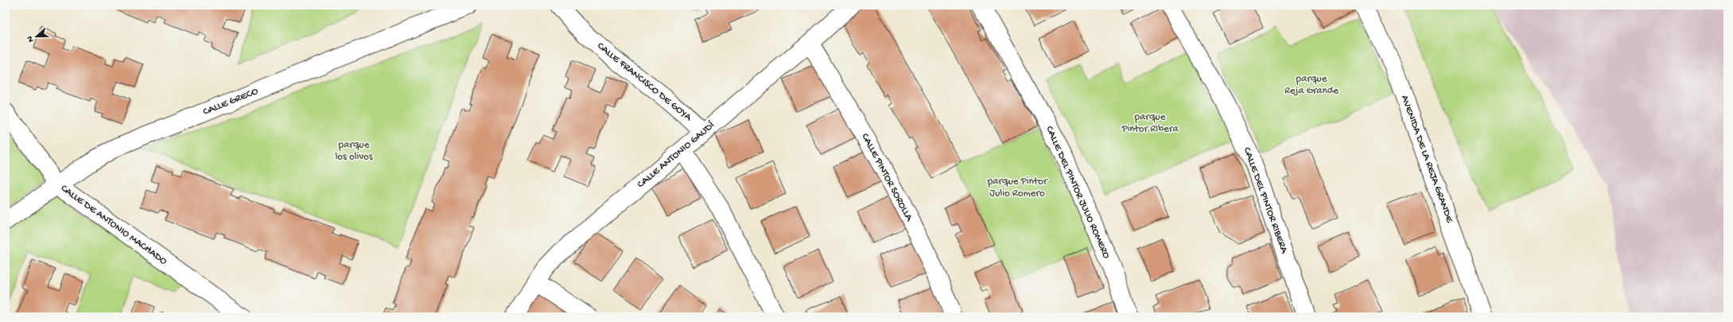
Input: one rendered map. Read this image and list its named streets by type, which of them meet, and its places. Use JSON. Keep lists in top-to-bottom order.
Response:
{
  "streets": {
    "street": [
      "CALLE FRANCISCO DE GOYA",
      "CALLE GRECO",
      "CALLE ANTONIO GAUDÍ",
      "AVENIDA DE LA REJA GRANDE",
      "CALLE PINTOR SOROLLA",
      "CALLE DEL PINTOR JULIO ROMERO",
      "CALLE DEL PINTOR RIBERA",
      "CALLE DE ANTONIO MACHADO"
    ]
  },
  "crossings": [
    ["CALLE FRANCISCO DE GOYA", "CALLE ANTONIO GAUDÍ"],
    ["CALLE GRECO", "CALLE DE ANTONIO MACHADO"],
    ["CALLE ANTONIO GAUDÍ", "CALLE PINTOR SOROLLA"]
  ],
  "parks": [
    "parque Reja Grande",
    "parque Pintor RIbera",
    "parque los olivos",
    "parque Pintor Julio Romero"
  ],
  "north": "left"
}
